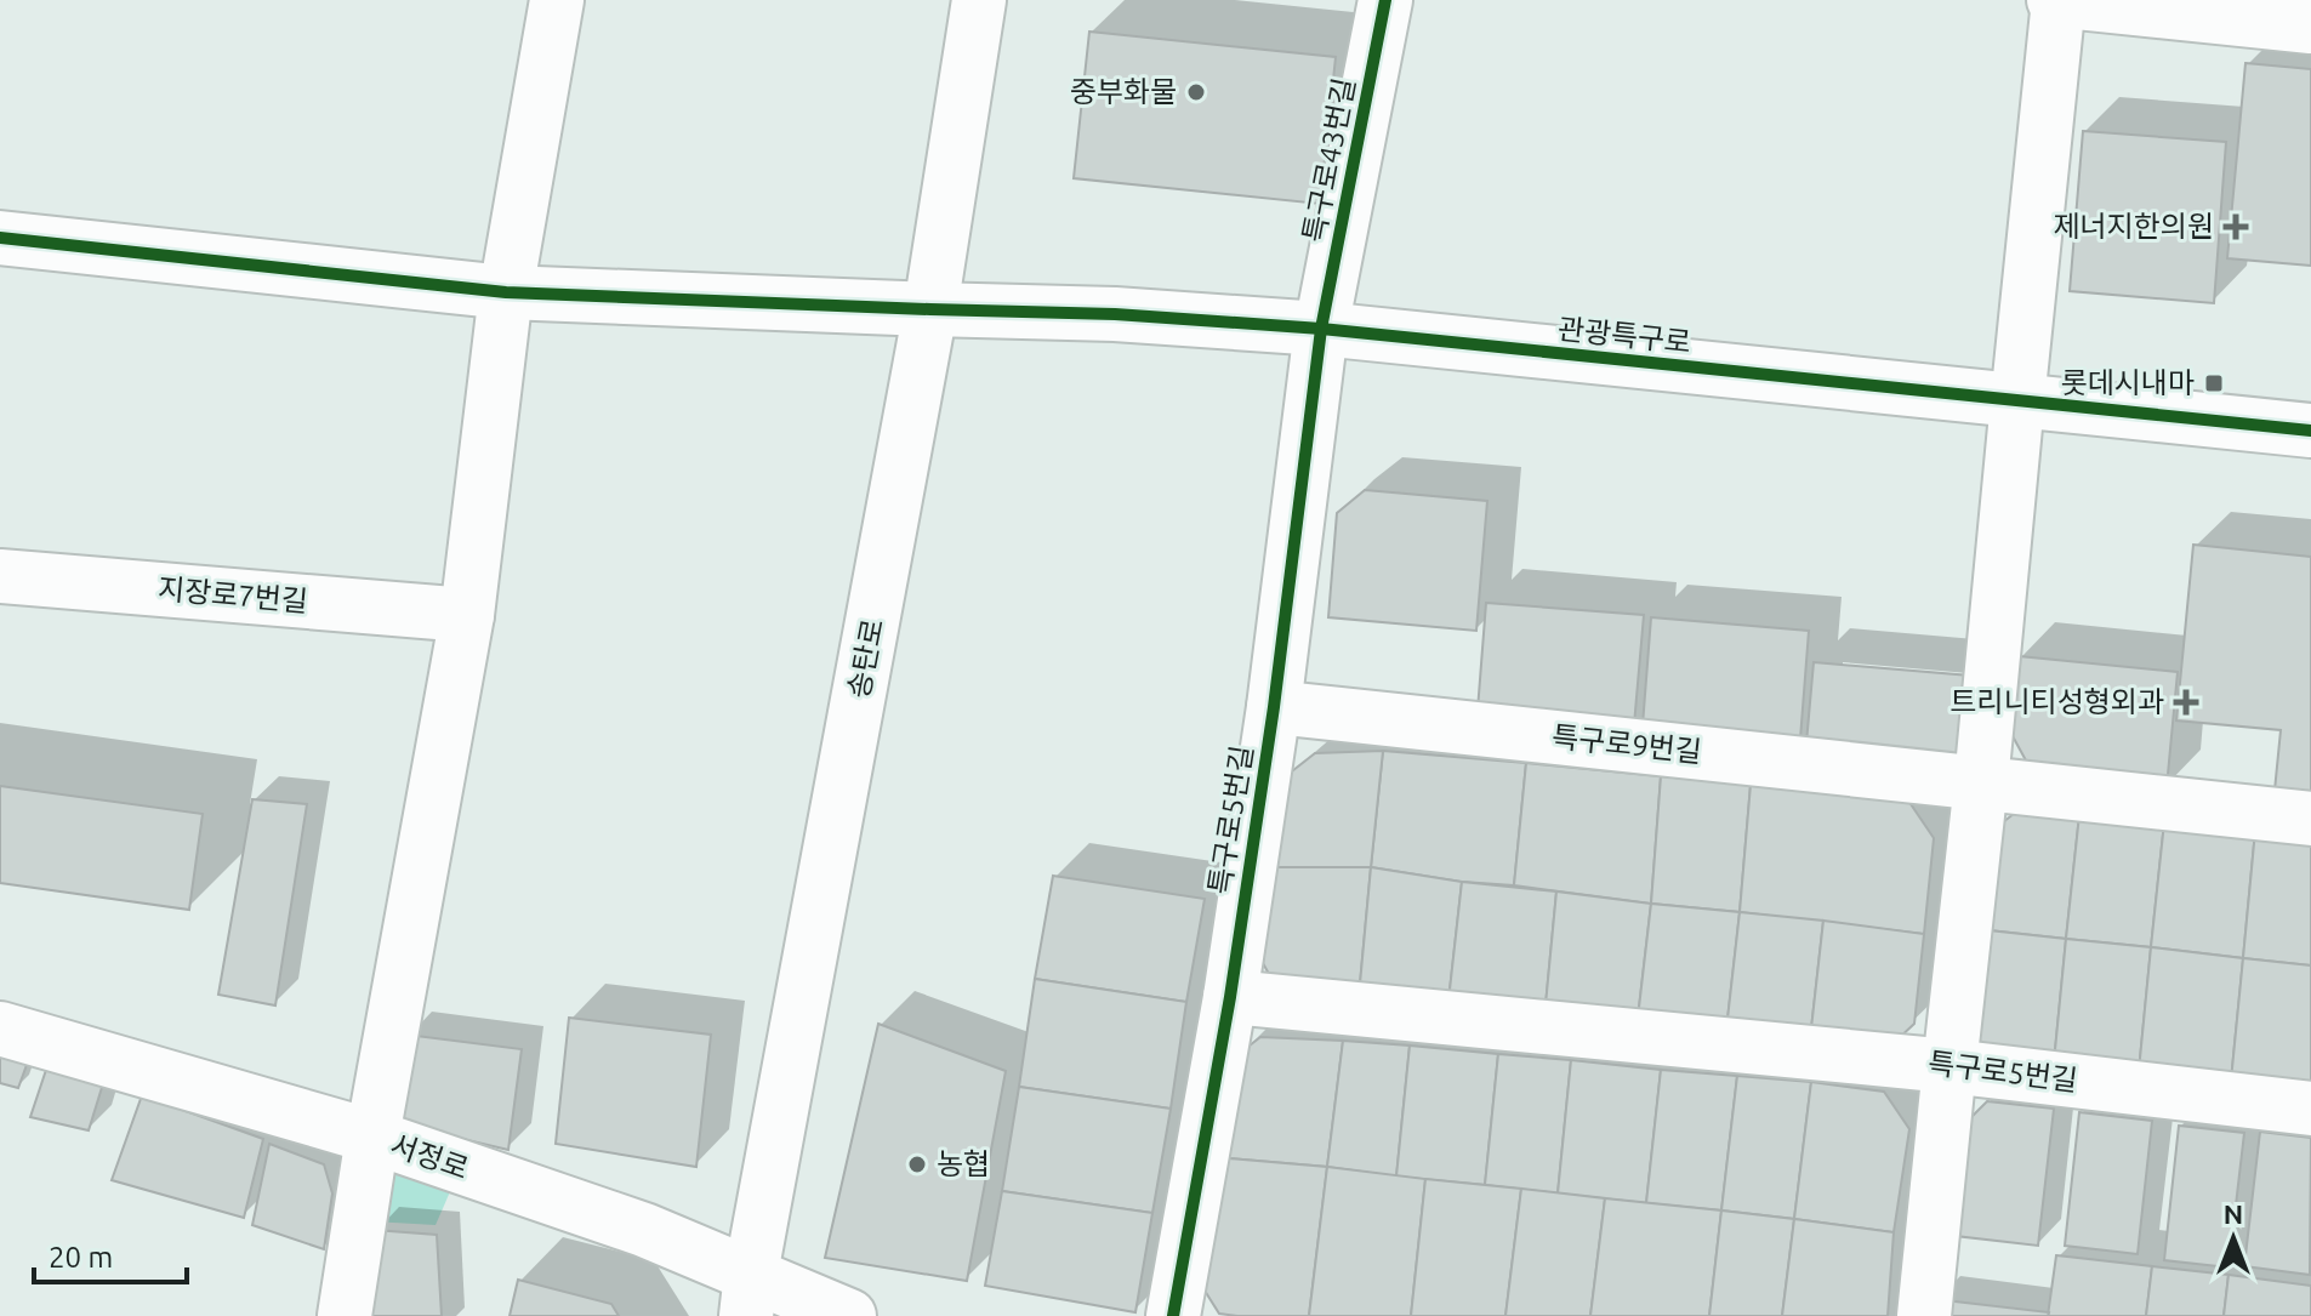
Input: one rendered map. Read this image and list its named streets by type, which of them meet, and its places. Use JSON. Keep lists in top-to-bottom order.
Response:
{
  "streets": {
    "street": [
      "특구로43번길",
      "관광특구로",
      "지장로7번길",
      "송탄로",
      "특구로9번길",
      "특구로5번길",
      "서정로"
    ]
  },
  "crossings": [
    ["특구로43번길", "관광특구로"],
    ["특구로43번길", "특구로5번길"],
    ["관광특구로", "송탄로"],
    ["관광특구로", "특구로5번길"],
    ["송탄로", "서정로"],
    ["특구로9번길", "특구로5번길"]
  ],
  "places": {
    "other": ["중부화물", "농협"],
    "health": ["제너지한의원", "트리니티성형외과"],
    "transit": ["롯데시내마"]
  },
  "scale_bar": "20 m",
  "north": "top"
}
